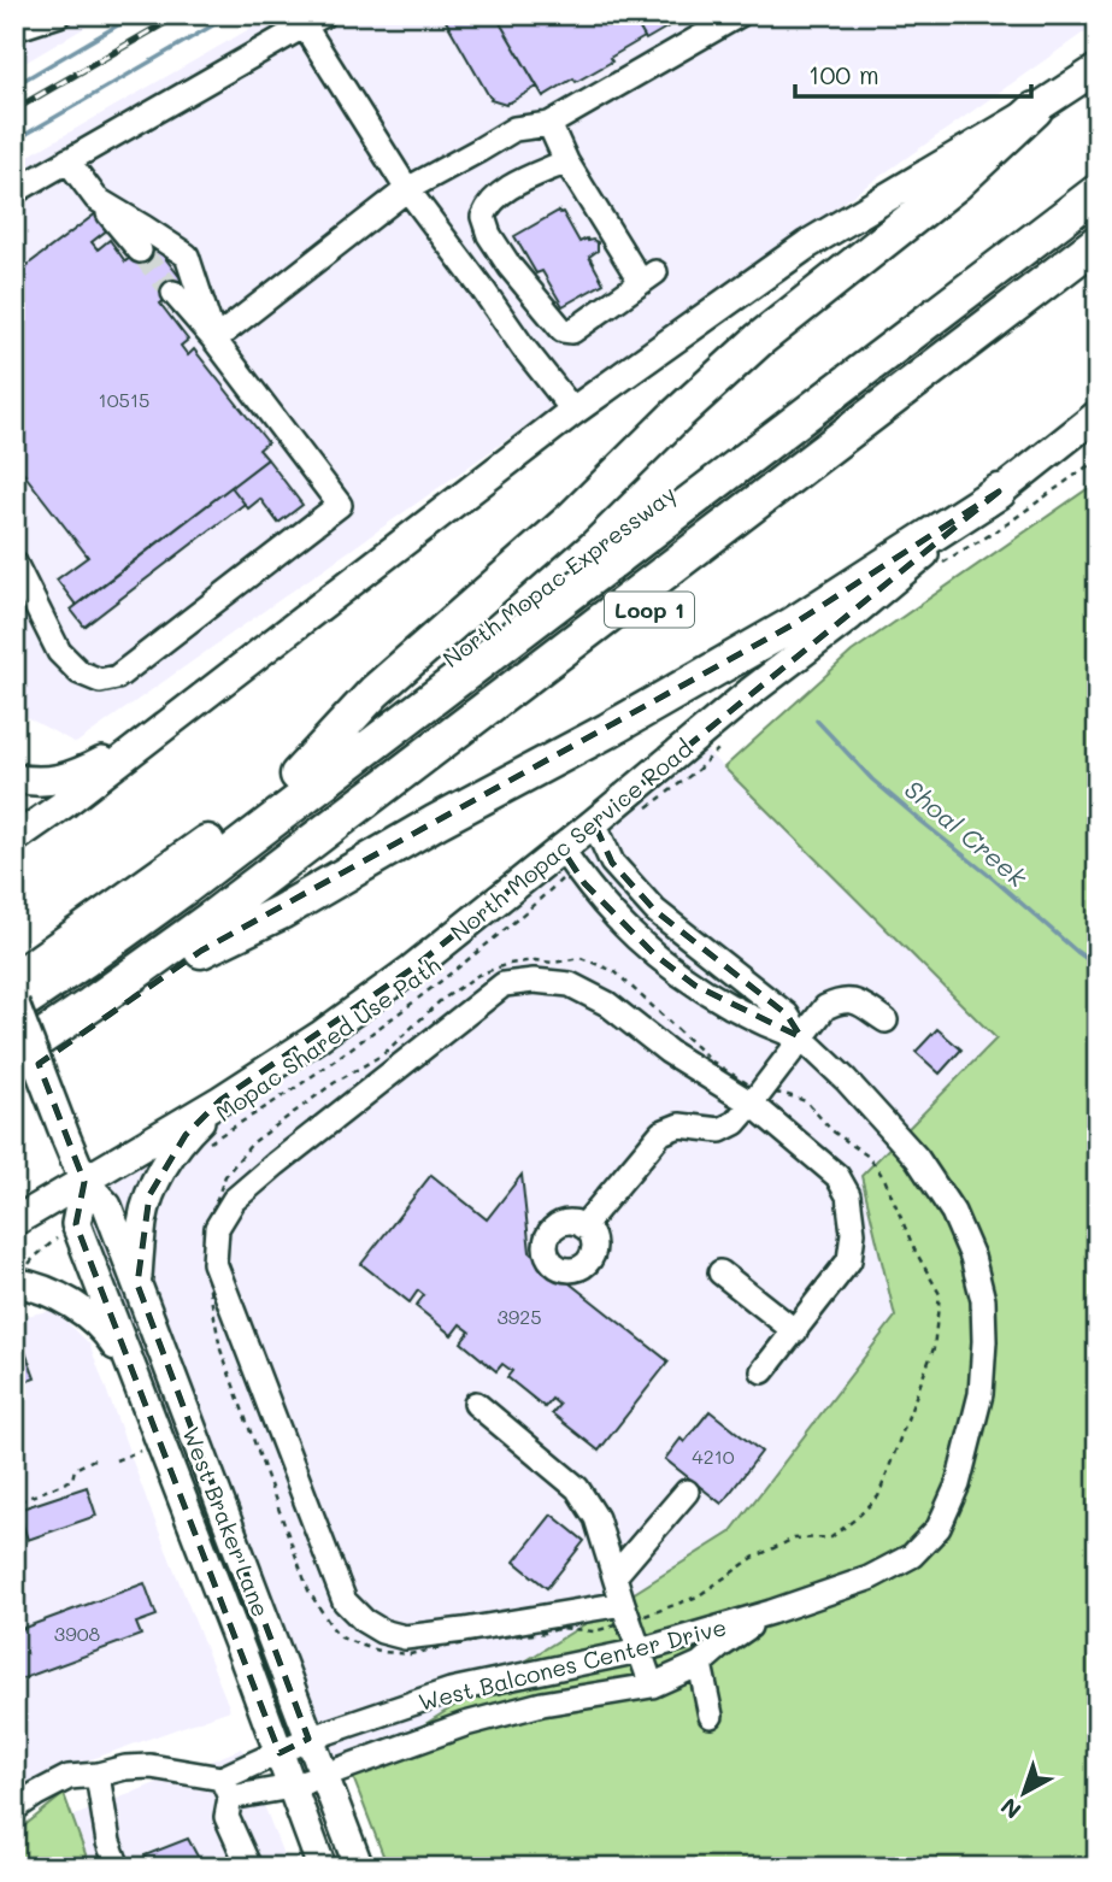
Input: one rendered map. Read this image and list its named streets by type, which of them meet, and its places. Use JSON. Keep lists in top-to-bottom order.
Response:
{
  "streets": {
    "highway": ["North Mopac Expressway", "Loop 1"],
    "main road": ["North Mopac Service Road", "West Braker Lane"],
    "street": ["West Balcones Center Drive"],
    "path": ["Mopac Shared Use Path"]
  },
  "crossings": [
    ["North Mopac Service Road", "Mopac Shared Use Path"],
    ["North Mopac Service Road", "West Braker Lane"],
    ["North Mopac Service Road", "West Balcones Center Drive"],
    ["Mopac Shared Use Path", "West Balcones Center Drive"],
    ["West Braker Lane", "West Balcones Center Drive"]
  ],
  "water": ["Shoal Creek"],
  "house_numbers": [
    "10515",
    "3925",
    "4210",
    "3908"
  ],
  "scale_bar": "100 m",
  "north": "bottom left"
}
